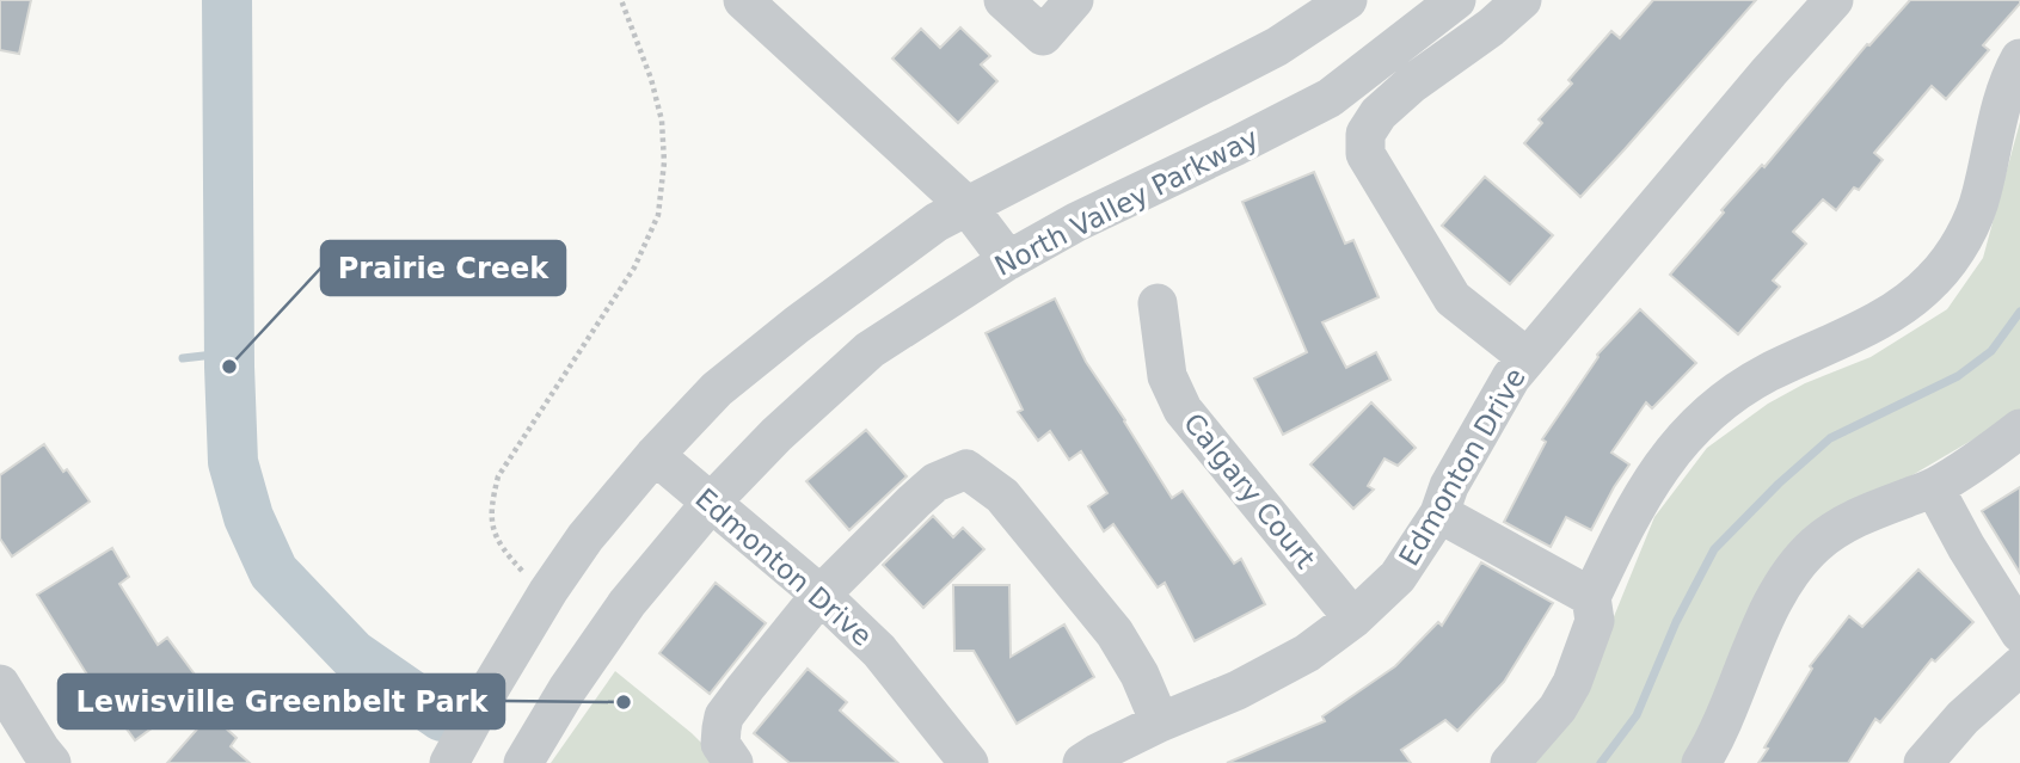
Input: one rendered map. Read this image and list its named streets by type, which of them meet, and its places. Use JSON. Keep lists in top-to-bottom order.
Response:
{
  "streets": {
    "street": ["North Valley Parkway", "Edmonton Drive", "Calgary Court"]
  },
  "crossings": [
    ["North Valley Parkway", "Edmonton Drive"],
    ["Edmonton Drive", "Calgary Court"]
  ],
  "places": ["Prairie Creek", "Lewisville Greenbelt Park"]
}
